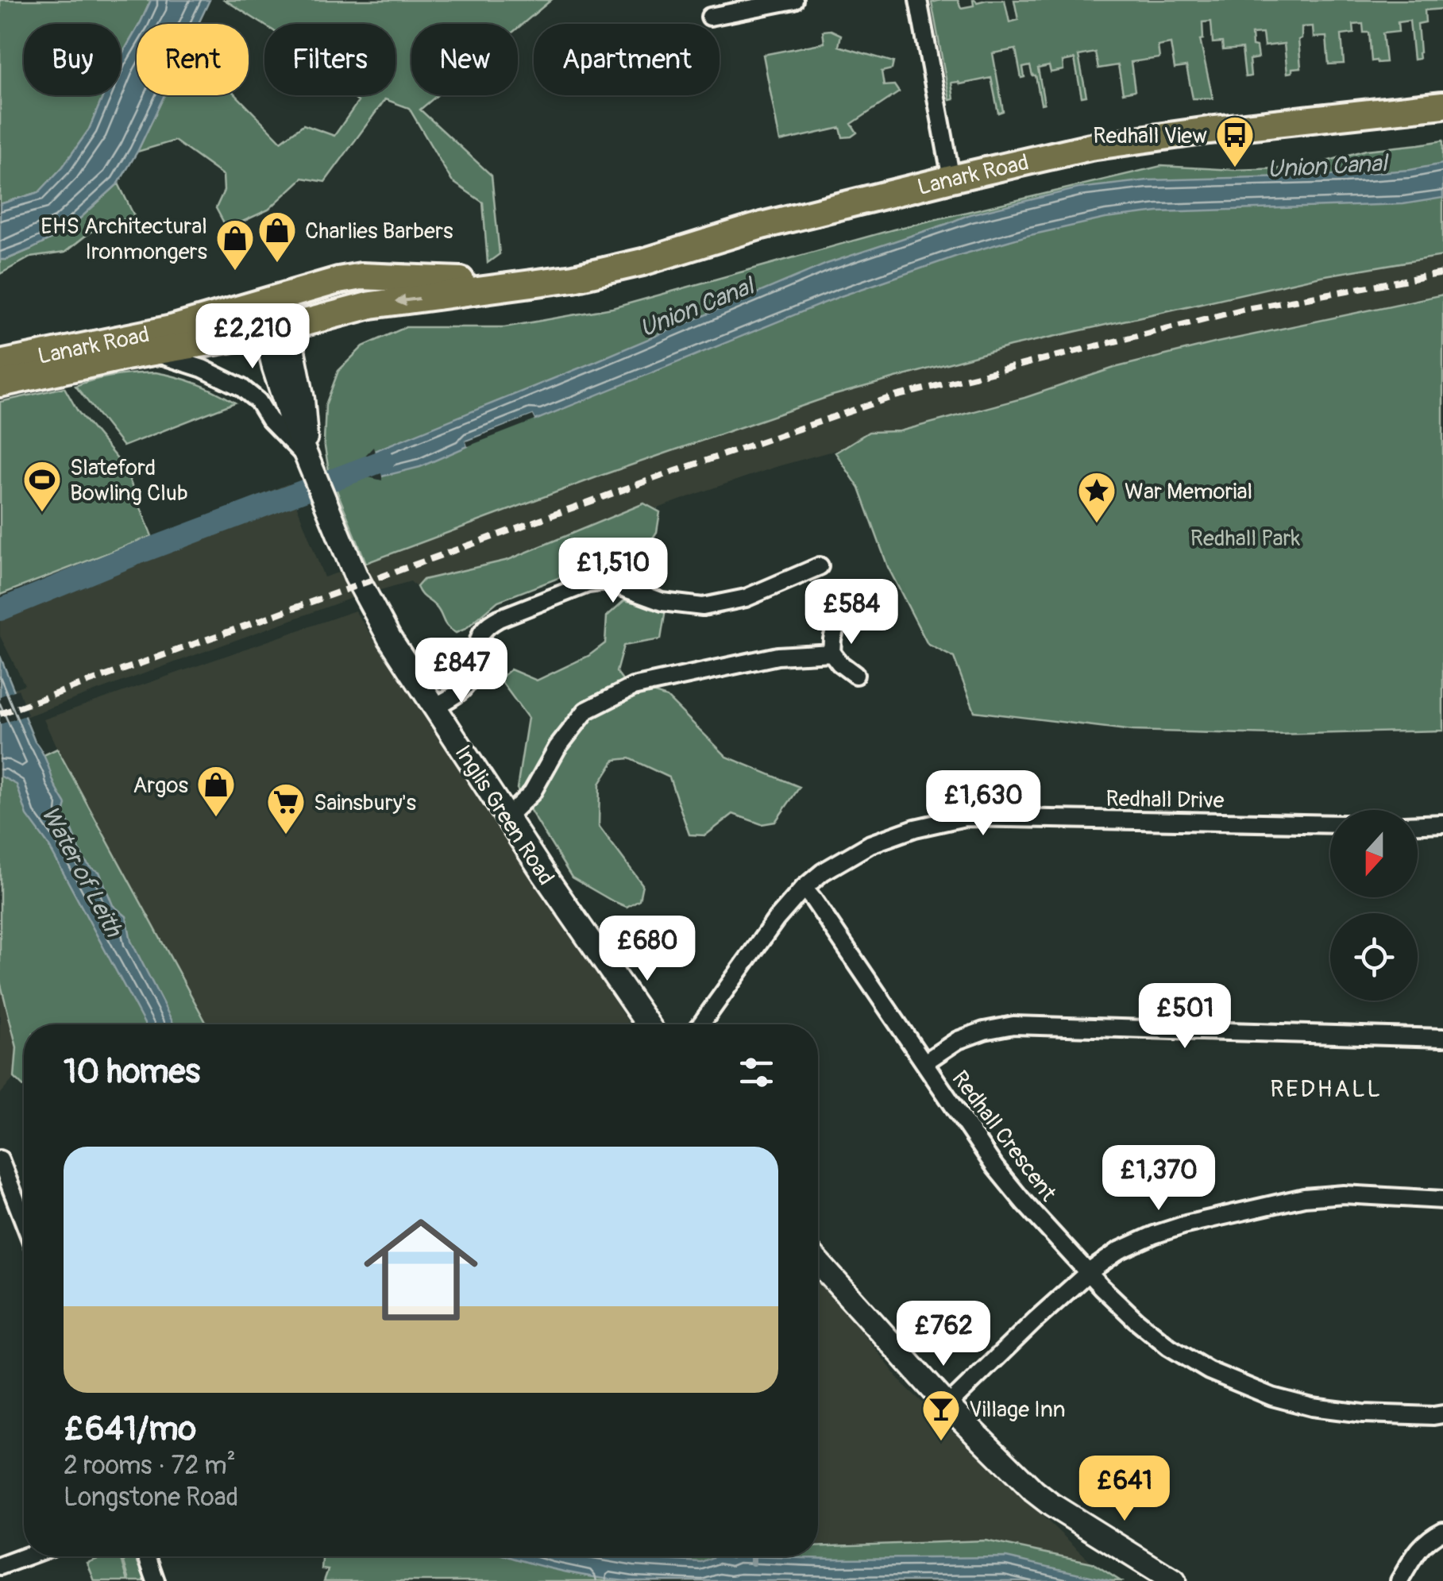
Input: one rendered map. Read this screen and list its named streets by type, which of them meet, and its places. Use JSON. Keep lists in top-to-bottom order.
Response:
{
  "streets": {
    "main road": ["Lanark Road"],
    "street": ["Redhall Drive", "Inglis Green Road", "Redhall Crescent"]
  },
  "crossings": [
    ["Lanark Road", "Inglis Green Road"],
    ["Redhall Drive", "Redhall Crescent"]
  ],
  "districts": ["REDHALL"],
  "water": ["Union Canal", "Water of Leith"],
  "parks": ["Redhall Park"],
  "places": {
    "bus stop": ["Redhall View"],
    "shop": ["Charlies Barbers", "EHS Architectural Ironmongers", "Argos"],
    "sports": ["Slateford Bowling Club"],
    "place": ["War Memorial"],
    "supermarket": ["Sainsbury's"],
    "bar": ["Village Inn"]
  },
  "north": "bottom",
  "page": {
    "chip": [
      "Buy",
      "Rent",
      "Filters",
      "New",
      "Apartment"
    ],
    "price": [
      "£2,210",
      "£1,510",
      "£584",
      "£847",
      "£1,630",
      "£680",
      "£501",
      "£1,370",
      "£762",
      "£641"
    ],
    "heading": "10 homes",
    "list": [
      {
        "name": "£641/mo",
        "note": "2 rooms · 72 m² · Longstone Road"
      }
    ]
  }
}
